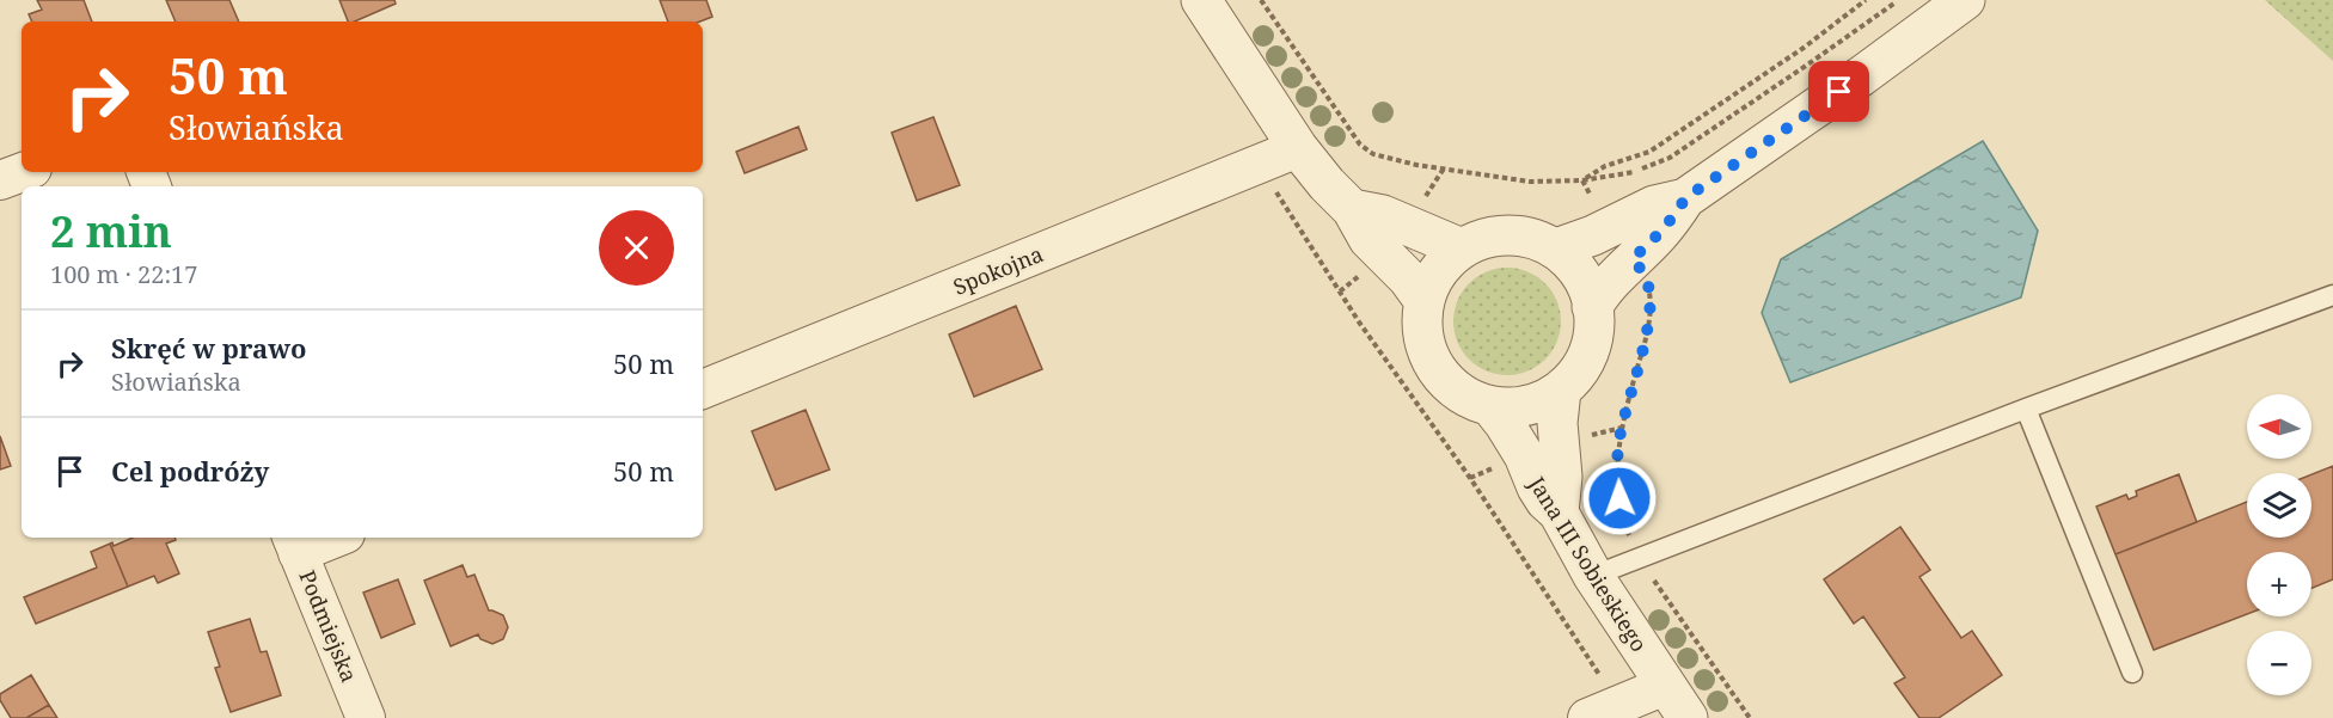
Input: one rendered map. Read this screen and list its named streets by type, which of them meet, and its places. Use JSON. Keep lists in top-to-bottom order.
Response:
{
  "streets": {
    "street": ["Spokojna", "Jana III Sobieskiego", "Podmiejska"]
  },
  "north": "left",
  "page": {
    "turn": ["50 m", "Słowiańska"],
    "heading": ["2 min", "100 m · 22:17"],
    "list": [
      {
        "name": "Skręć w prawo",
        "note": "Słowiańska",
        "value": "50 m"
      },
      {
        "name": "Cel podróży",
        "value": "50 m"
      }
    ],
    "map_buttons": ["+", "−"]
  }
}
